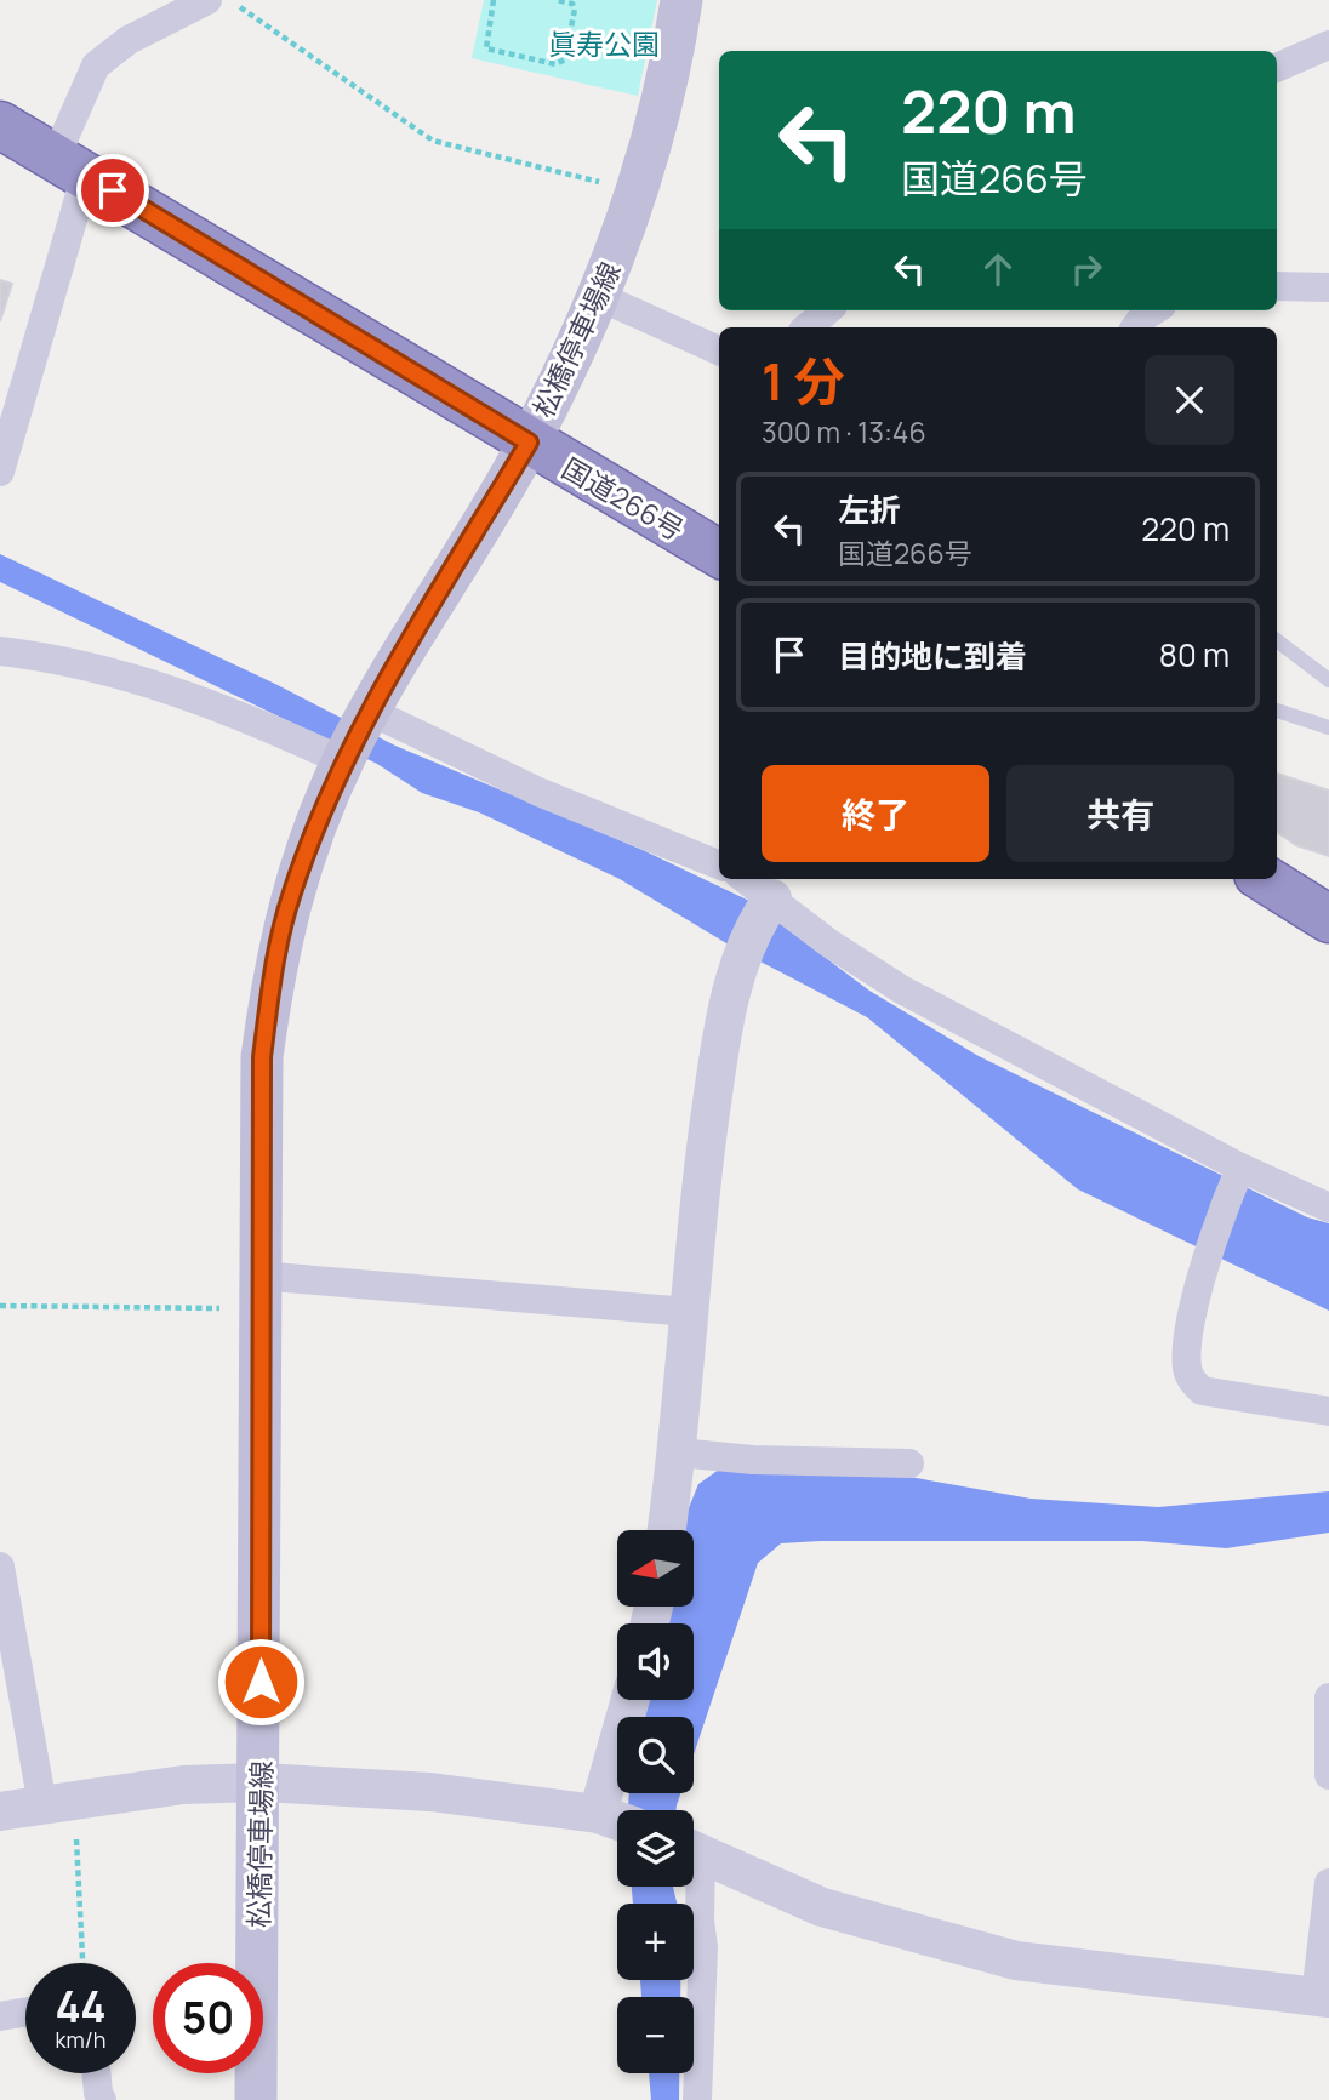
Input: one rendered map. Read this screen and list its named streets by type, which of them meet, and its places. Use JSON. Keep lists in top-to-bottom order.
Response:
{
  "streets": {
    "highway": ["国道266号"],
    "main road": ["松橋停車場線"]
  },
  "crossings": [
    ["松橋停車場線", "国道266号"]
  ],
  "parks": ["眞寿公園"],
  "north": "left",
  "page": {
    "turn": ["220 m", "国道266号"],
    "heading": ["1 分", "300 m · 13:46"],
    "list": [
      {
        "name": "左折",
        "note": "国道266号",
        "value": "220 m"
      },
      {
        "name": "目的地に到着",
        "value": "80 m"
      }
    ],
    "buttons": ["終了", "共有"],
    "map_buttons": ["+", "−"],
    "speed": "44 km/h",
    "limit": "50"
  }
}
